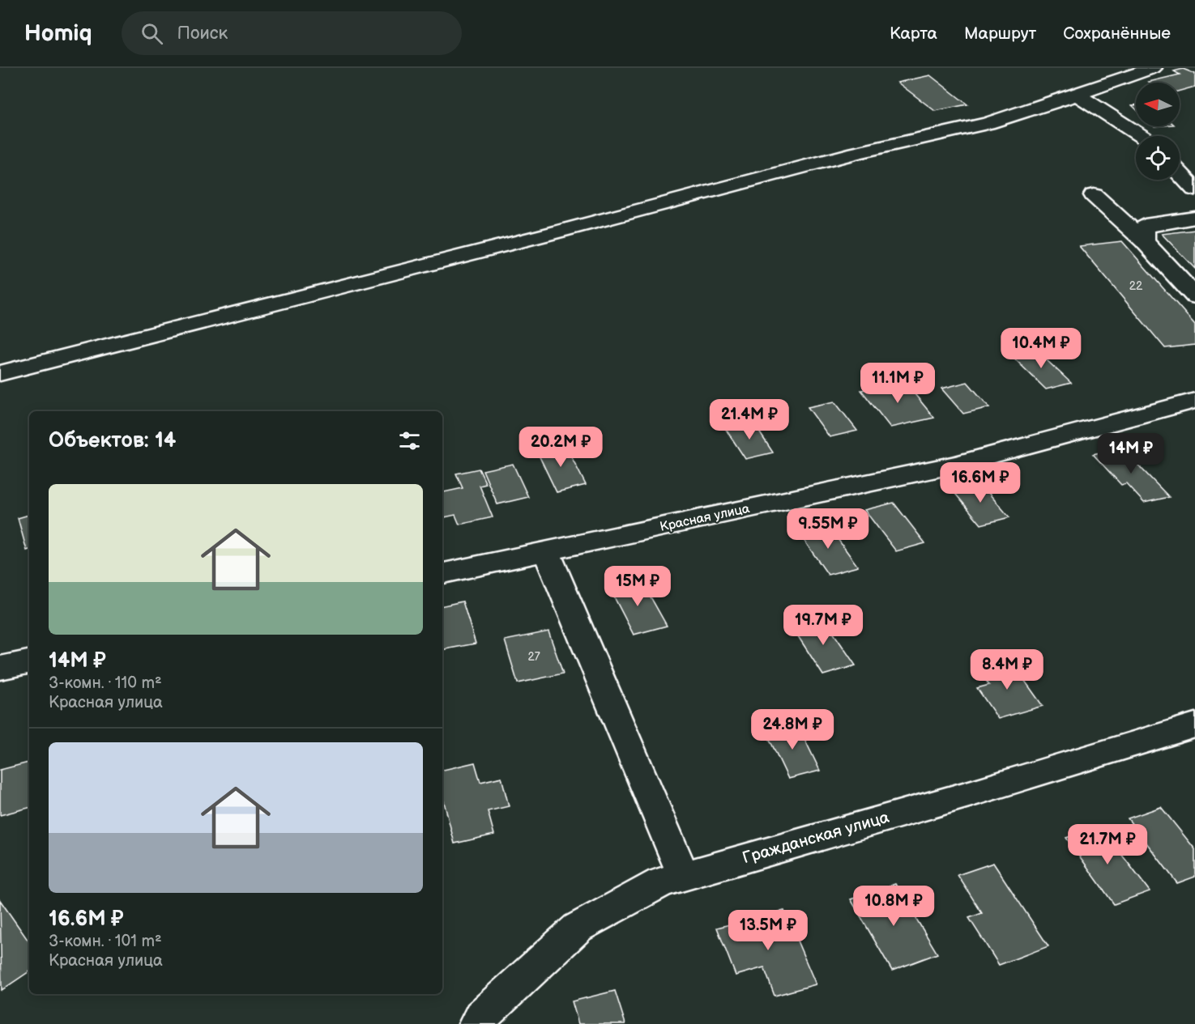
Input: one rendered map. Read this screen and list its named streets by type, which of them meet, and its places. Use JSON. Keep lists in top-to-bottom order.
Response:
{
  "streets": {
    "street": ["Красная улица", "Гражданская улица"]
  },
  "house_numbers": ["22", "27"],
  "north": "left",
  "page": {
    "header": "Homiq",
    "search": "Поиск",
    "nav": ["Карта", "Маршрут", "Сохранённые"],
    "price": [
      "10.4M ₽",
      "11.1M ₽",
      "21.4M ₽",
      "20.2M ₽",
      "14M ₽",
      "16.6M ₽",
      "9.55M ₽",
      "15M ₽",
      "19.7M ₽",
      "8.4M ₽",
      "24.8M ₽",
      "21.7M ₽",
      "10.8M ₽",
      "13.5M ₽"
    ],
    "heading": "Объектов: 14",
    "list": [
      {
        "name": "14M ₽",
        "note": "3-комн. · 110 m² · Красная улица"
      },
      {
        "name": "16.6M ₽",
        "note": "3-комн. · 101 m² · Красная улица"
      }
    ]
  }
}
